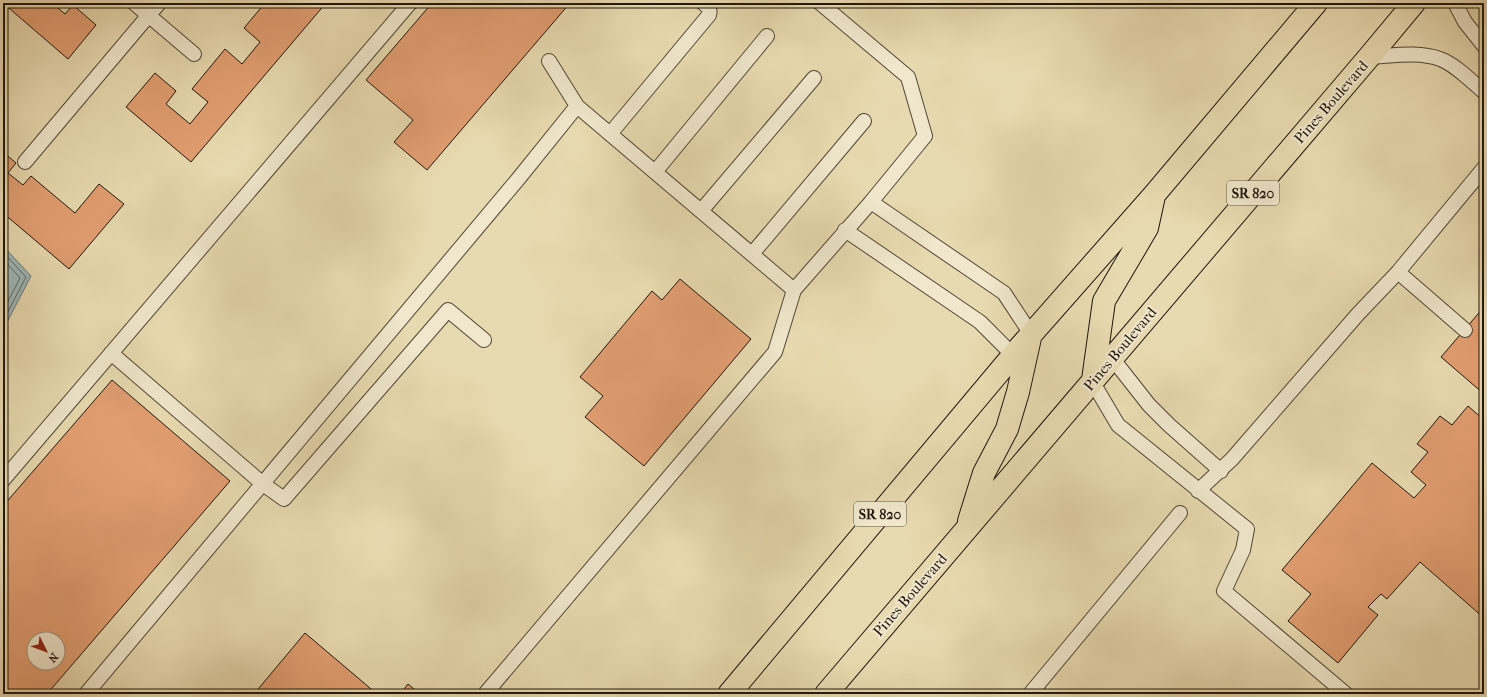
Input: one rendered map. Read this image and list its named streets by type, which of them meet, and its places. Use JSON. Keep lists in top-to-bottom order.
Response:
{
  "streets": {
    "highway": ["Pines Boulevard", "SR 820"]
  },
  "north": "bottom right"
}
